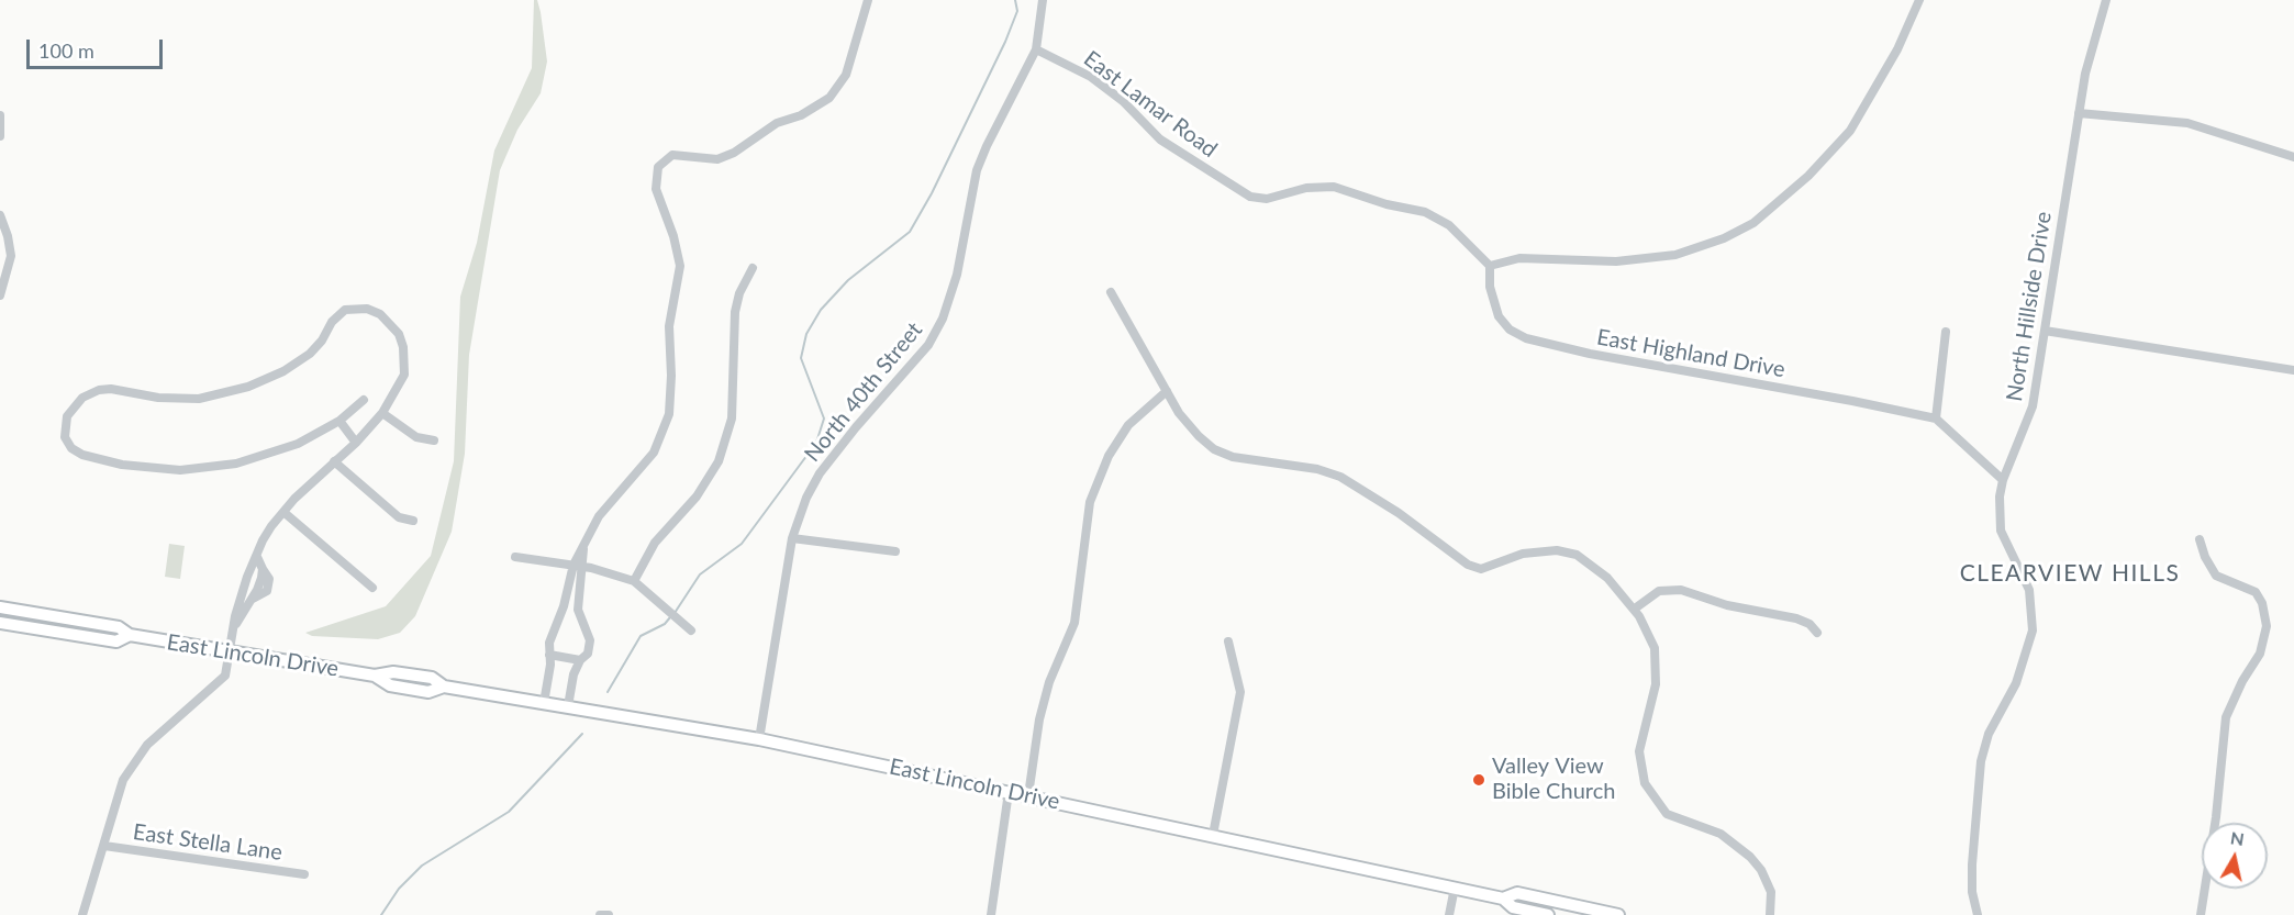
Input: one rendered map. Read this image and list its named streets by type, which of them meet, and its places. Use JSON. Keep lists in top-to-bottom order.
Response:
{
  "streets": {
    "main road": ["East Lincoln Drive"],
    "street": [
      "East Lamar Road",
      "North Hillside Drive",
      "East Highland Drive",
      "North 40th Street",
      "East Stella Lane"
    ]
  },
  "crossings": [
    ["East Lamar Road", "East Highland Drive"],
    ["East Lamar Road", "North 40th Street"],
    ["North 40th Street", "East Lincoln Drive"]
  ],
  "districts": ["CLEARVIEW HILLS"],
  "places": ["Valley View Bible Church"],
  "scale_bar": "100 m",
  "north": "top"
}
